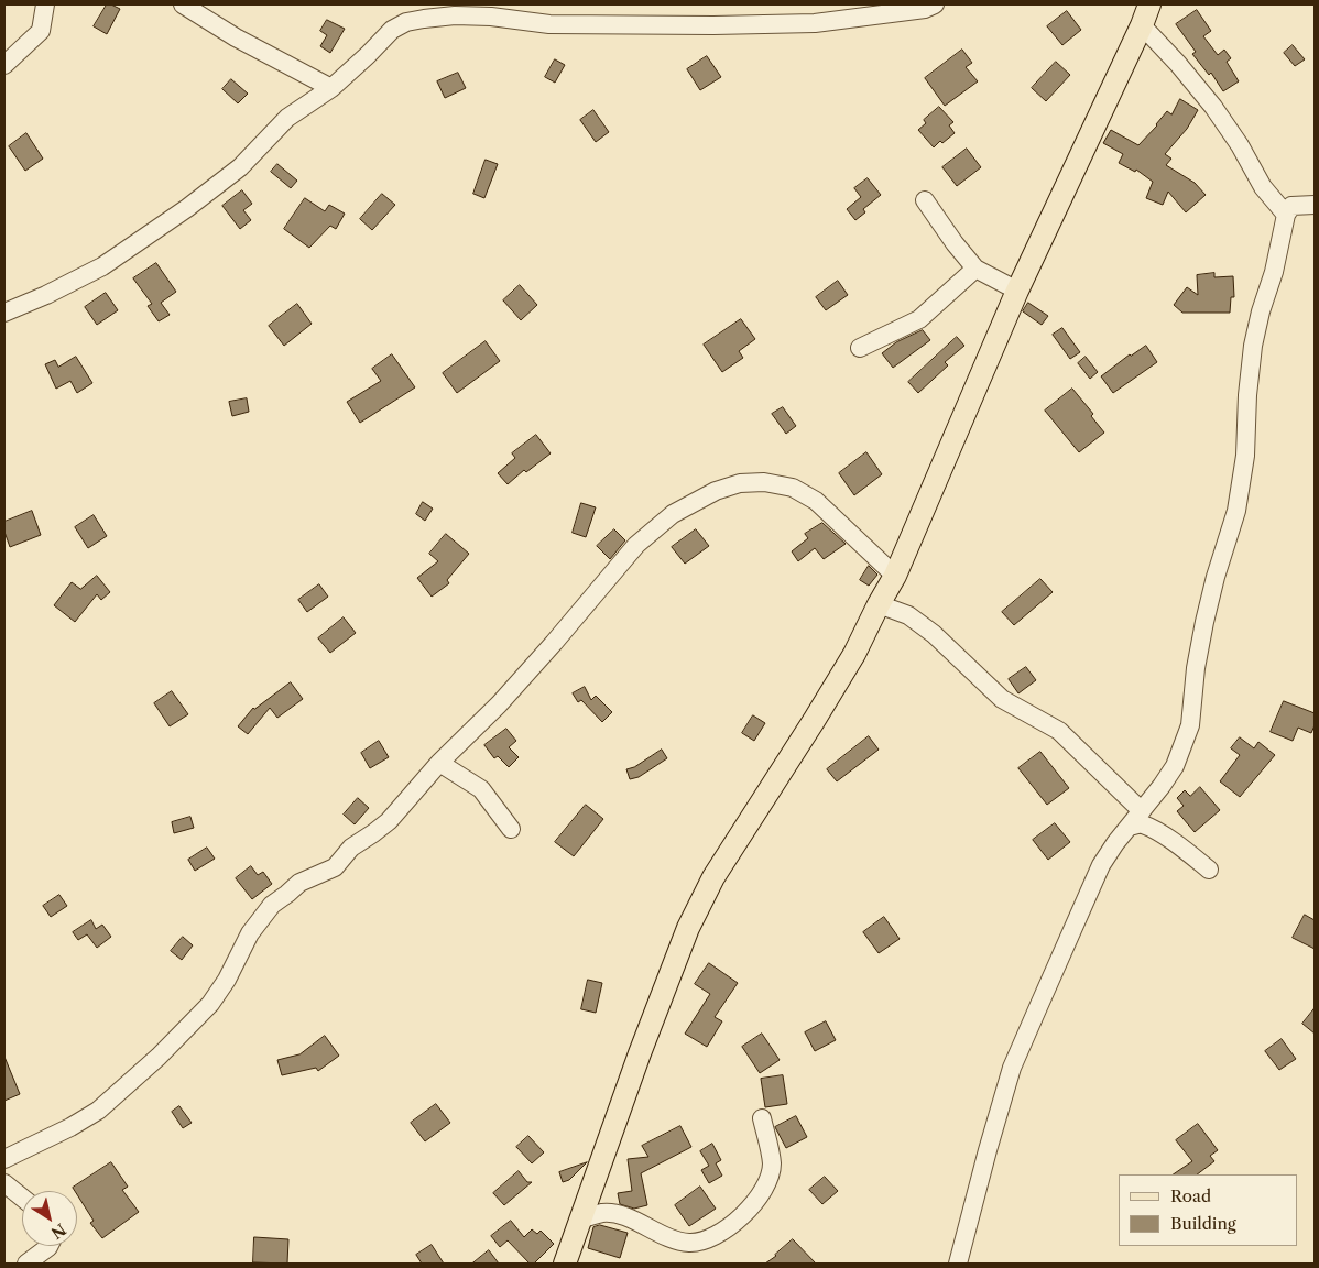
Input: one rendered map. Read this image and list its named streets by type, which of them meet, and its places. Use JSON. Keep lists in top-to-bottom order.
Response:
{
  "legend": ["Road", "Building"],
  "north": "bottom right"
}
